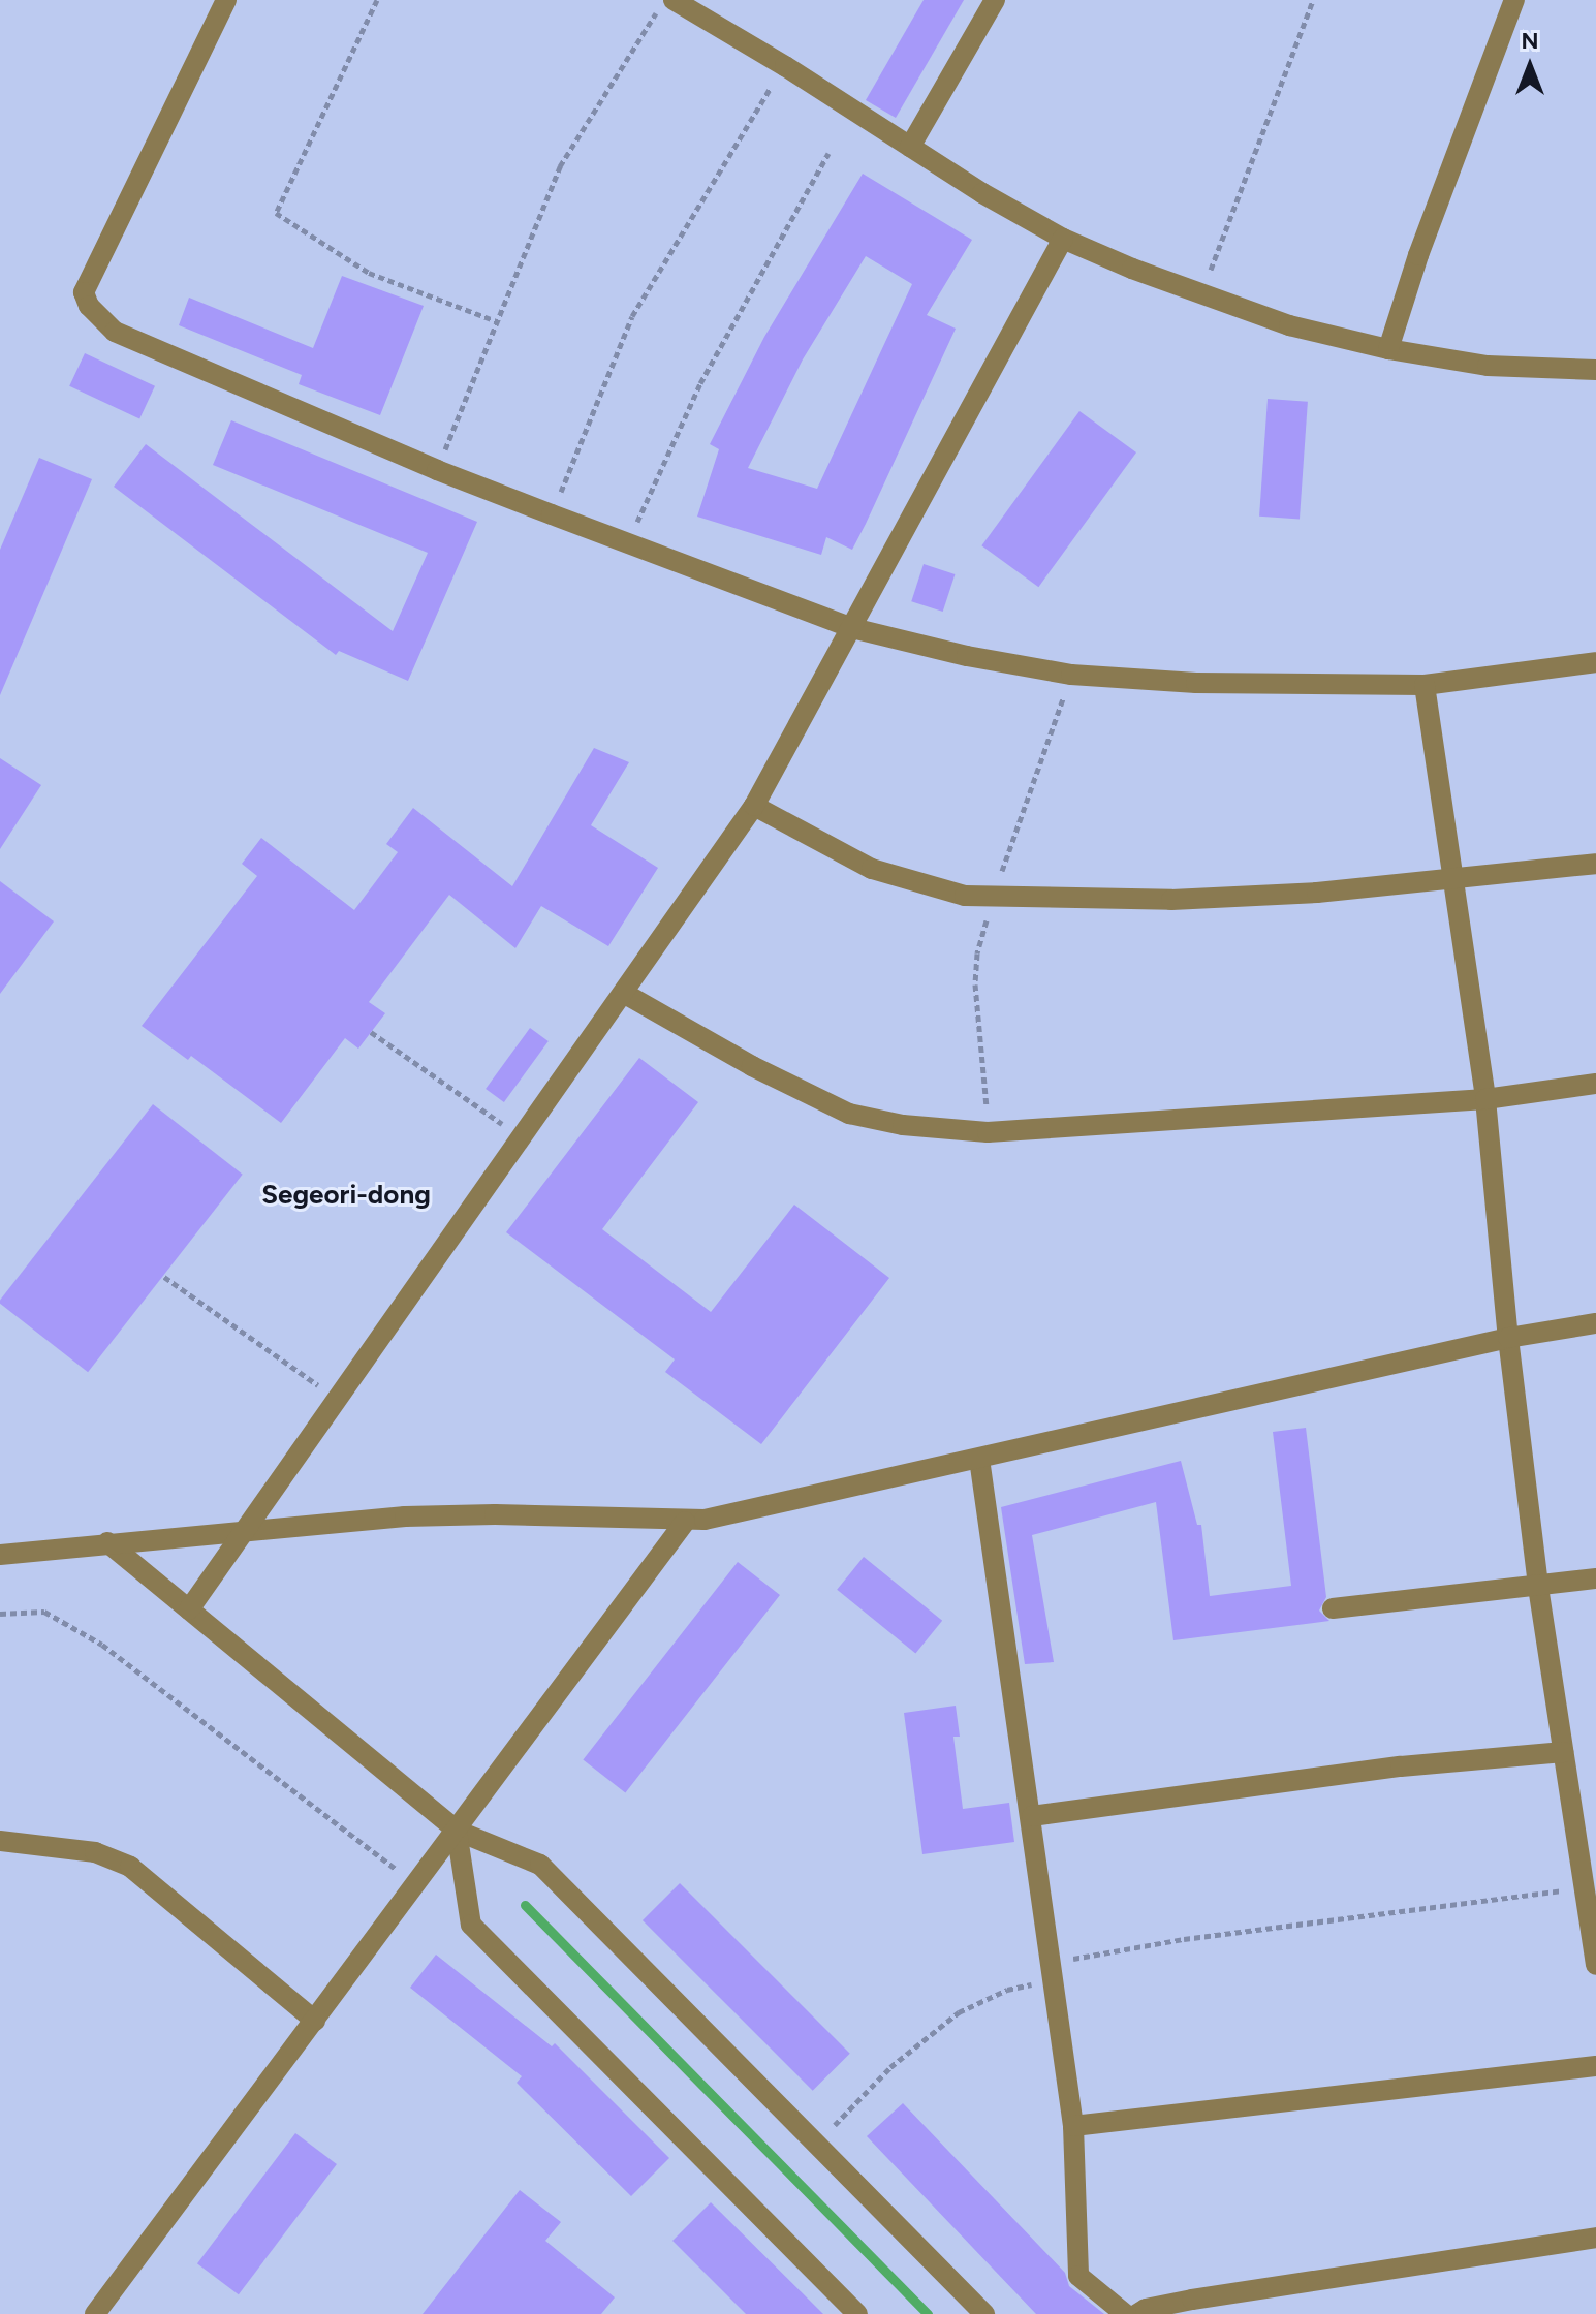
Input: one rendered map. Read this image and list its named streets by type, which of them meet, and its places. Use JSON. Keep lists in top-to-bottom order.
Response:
{
  "districts": ["Segeori-dong"],
  "north": "top"
}
